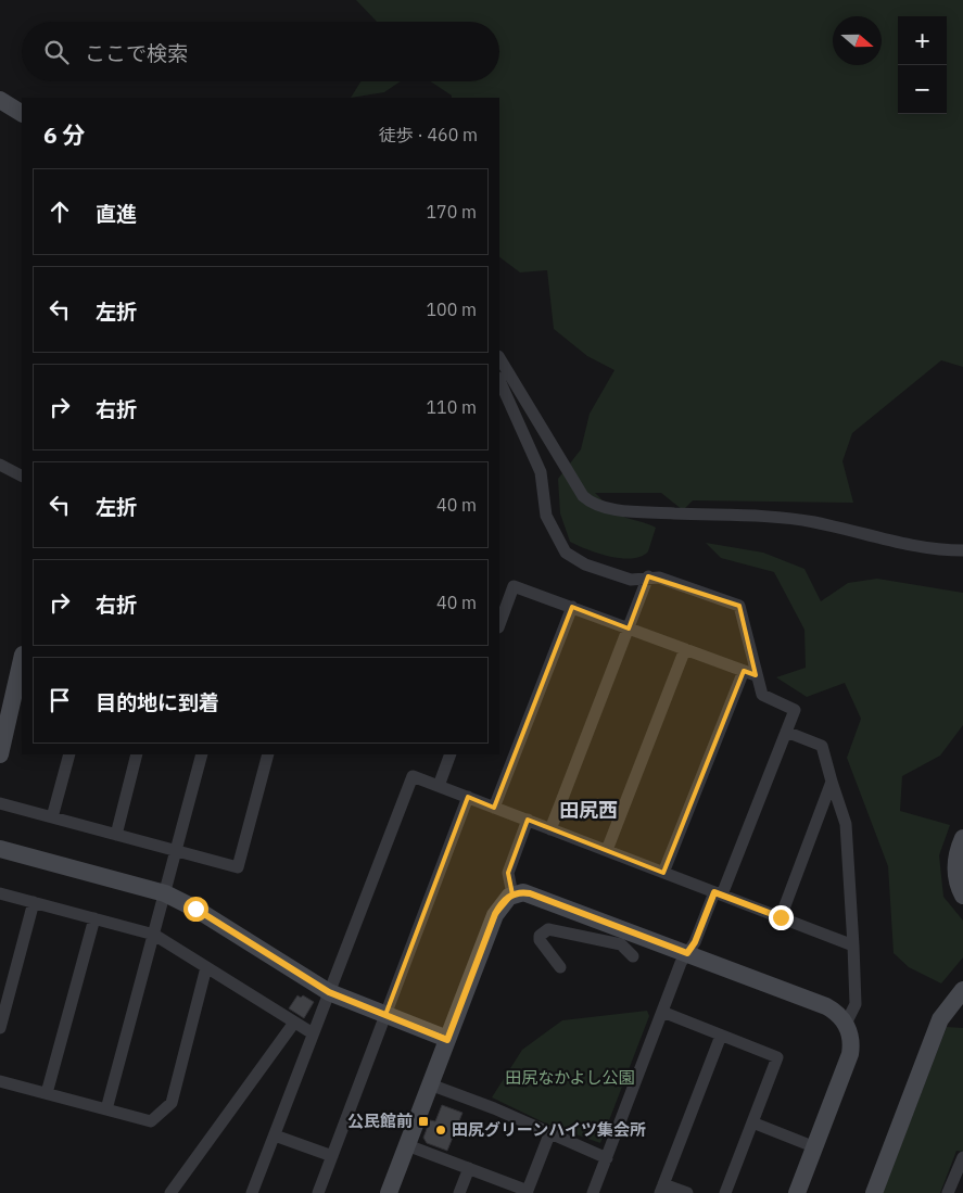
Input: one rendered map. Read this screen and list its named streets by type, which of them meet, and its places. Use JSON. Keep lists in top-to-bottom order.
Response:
{
  "districts": ["田尻西"],
  "parks": ["田尻なかよし公園"],
  "places": {
    "transit": ["公民館前"],
    "other": ["田尻グリーンハイツ集会所"]
  },
  "north": "right",
  "page": {
    "map_buttons": ["+", "−"],
    "search": "ここで検索",
    "heading": ["6 分", "徒歩 · 460 m"],
    "list": [
      ["直進", "170 m"],
      ["左折", "100 m"],
      ["右折", "110 m"],
      ["左折", "40 m"],
      ["右折", "40 m"],
      "目的地に到着"
    ]
  }
}
